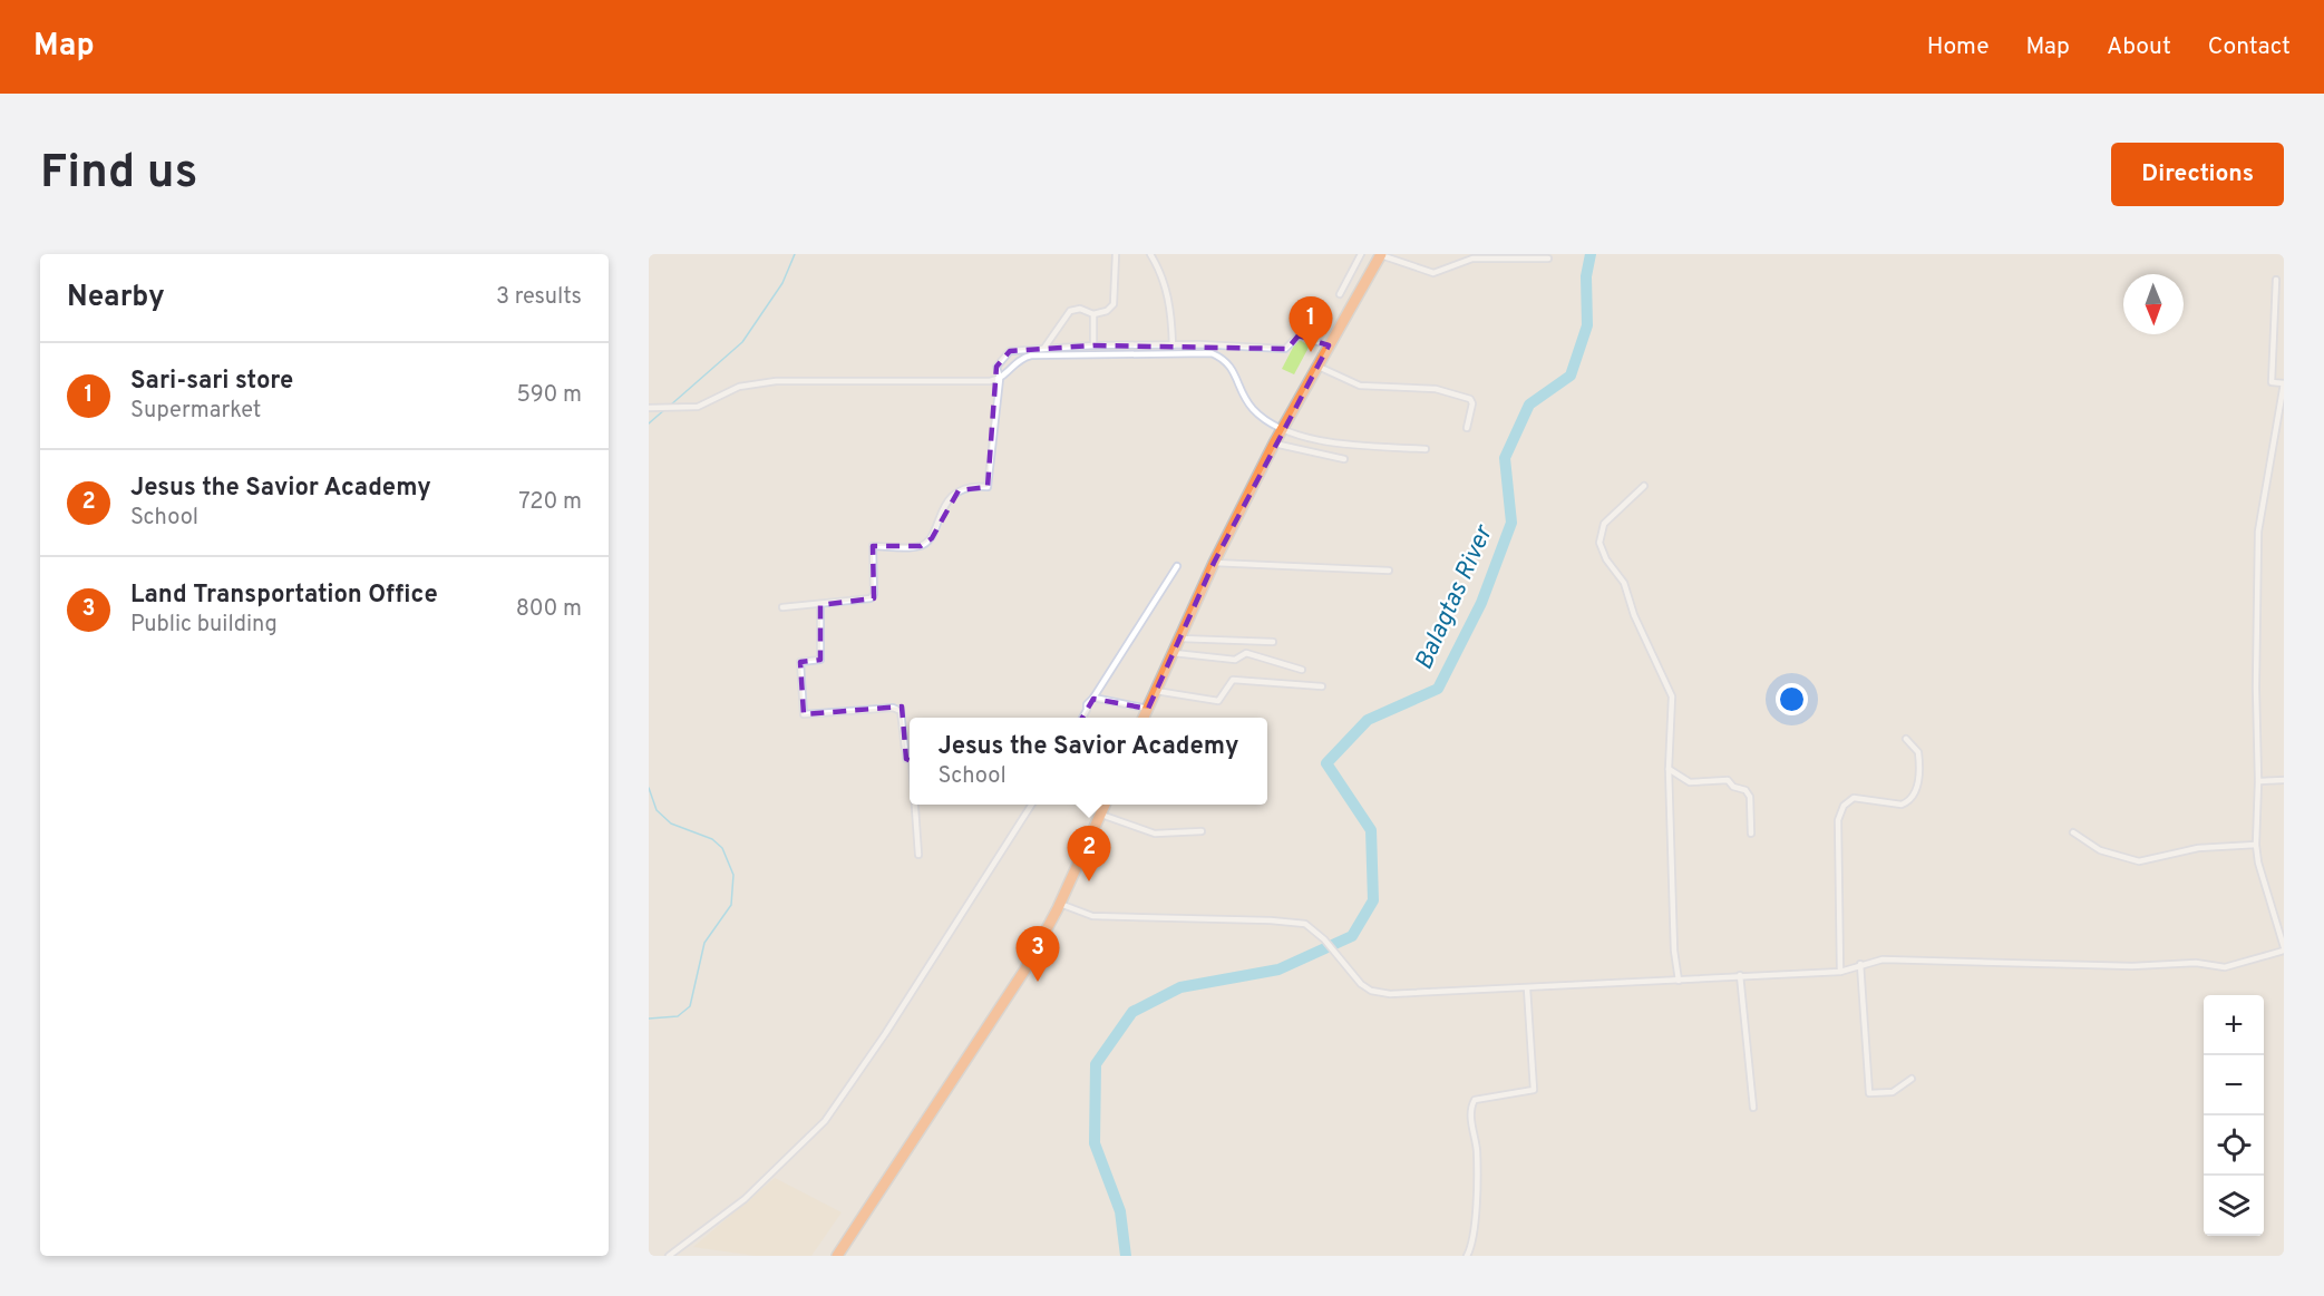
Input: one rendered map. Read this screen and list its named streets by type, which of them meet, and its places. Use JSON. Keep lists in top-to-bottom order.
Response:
{
  "water": ["Balagtas River"],
  "north": "bottom",
  "page": {
    "header": "Map",
    "nav": [
      "Home",
      "Map",
      "About",
      "Contact"
    ],
    "buttons": "Directions",
    "title": "Find us",
    "heading": ["Nearby", "3 results"],
    "pins": ["1", "2", "3"],
    "list": [
      {
        "mark": "1",
        "name": "Sari-sari store",
        "note": "Supermarket",
        "value": "590 m"
      },
      {
        "mark": "2",
        "name": "Jesus the Savior Academy",
        "note": "School",
        "value": "720 m"
      },
      {
        "mark": "3",
        "name": "Land Transportation Office",
        "note": "Public building",
        "value": "800 m"
      }
    ],
    "popup": ["Jesus the Savior Academy", "School"],
    "map_buttons": ["+", "−"]
  }
}
